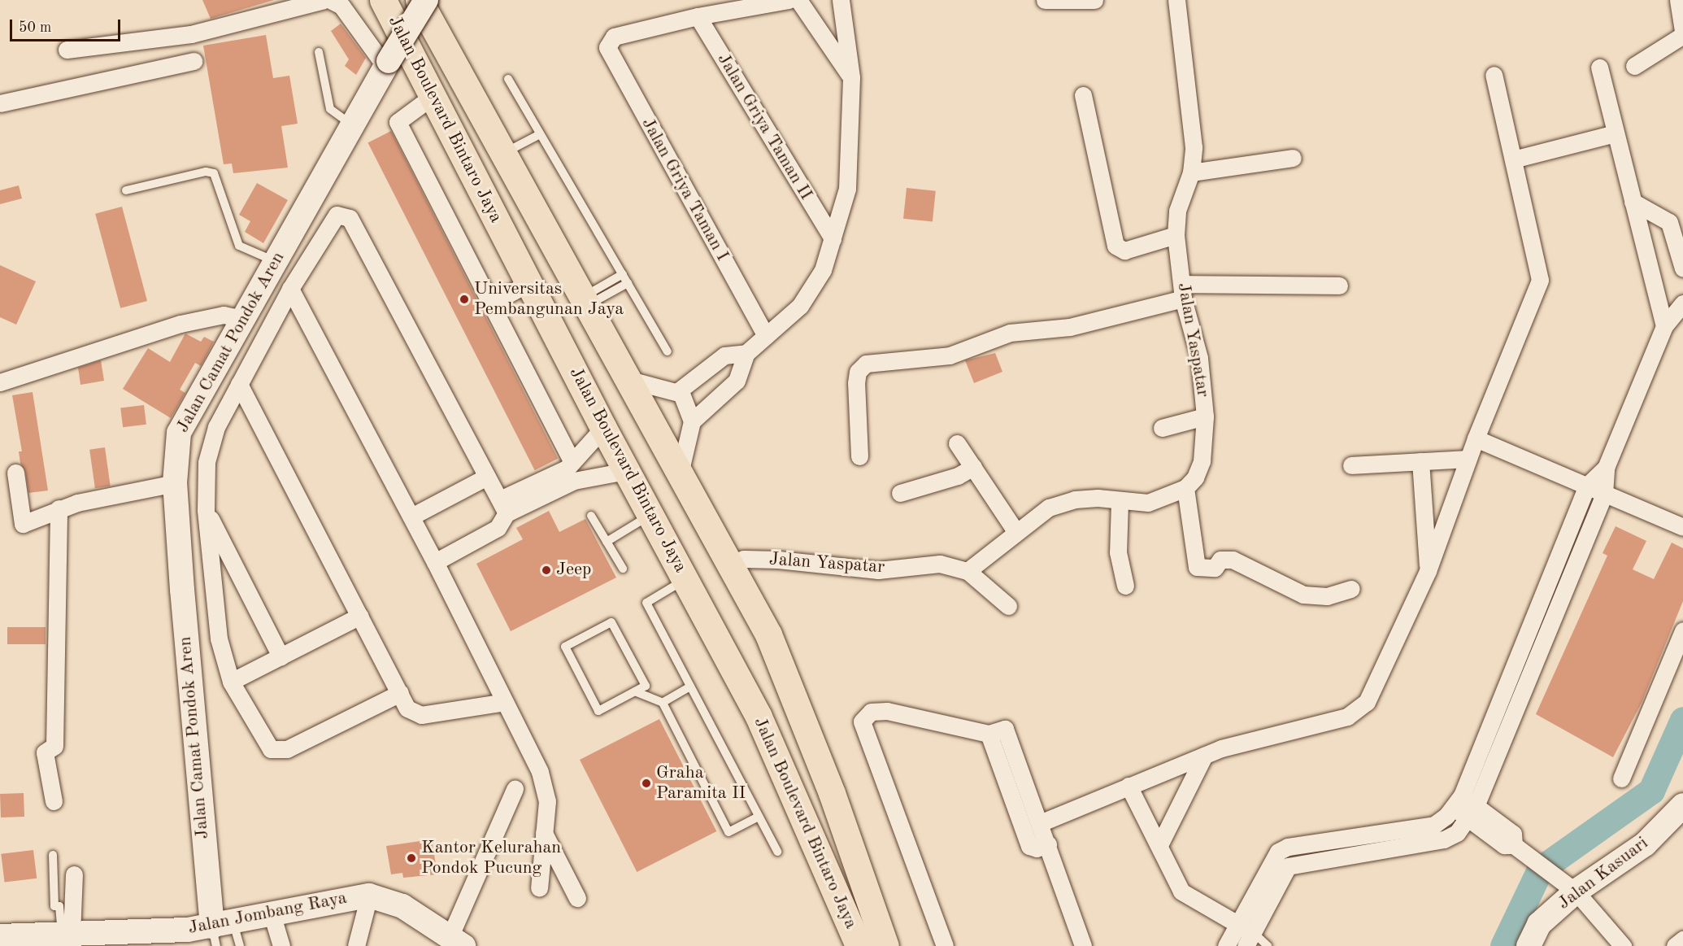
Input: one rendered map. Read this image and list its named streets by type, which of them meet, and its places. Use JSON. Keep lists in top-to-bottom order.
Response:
{
  "streets": {
    "main road": [
      "Jalan Boulevard Bintaro Jaya",
      "Jalan Camat Pondok Aren",
      "Jalan Kasuari",
      "Jalan Jombang Raya"
    ],
    "street": ["Jalan Griya Taman II", "Jalan Griya Taman I", "Jalan Yaspatar"]
  },
  "crossings": [
    ["Jalan Boulevard Bintaro Jaya", "Jalan Yaspatar"],
    ["Jalan Griya Taman II", "Jalan Griya Taman I"],
    ["Jalan Camat Pondok Aren", "Jalan Jombang Raya"]
  ],
  "places": [
    "Universitas Pembangunan Jaya",
    "Jeep",
    "Graha Paramita II",
    "Kantor Kelurahan Pondok Pucung"
  ],
  "scale_bar": "50 m"
}
